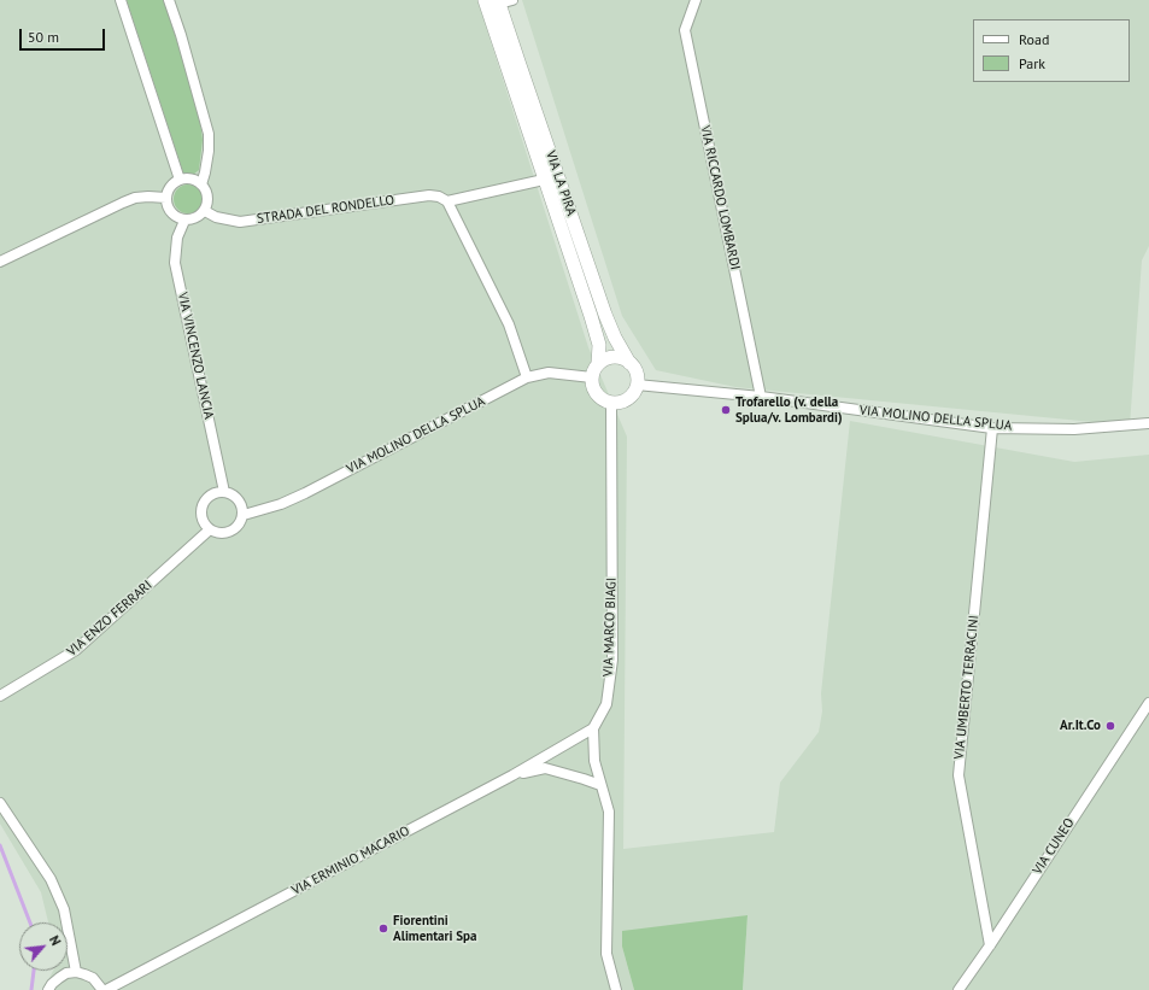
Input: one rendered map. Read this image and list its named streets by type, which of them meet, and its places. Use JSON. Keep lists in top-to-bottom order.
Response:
{
  "streets": {
    "street": [
      "VIA LA PIRA",
      "VIA RICCARDO LOMBARDI",
      "STRADA DEL RONDELLO",
      "VIA VINCENZO LANCIA",
      "VIA MOLINO DELLA SPLUA",
      "VIA ENZO FERRARI",
      "VIA MARCO BIAGI",
      "VIA UMBERTO TERRACINI",
      "VIA CUNEO",
      "VIA ERMINIO MACARIO"
    ]
  },
  "crossings": [
    ["VIA LA PIRA", "STRADA DEL RONDELLO"],
    ["VIA LA PIRA", "VIA MOLINO DELLA SPLUA"],
    ["VIA LA PIRA", "VIA MARCO BIAGI"],
    ["VIA RICCARDO LOMBARDI", "VIA MOLINO DELLA SPLUA"],
    ["STRADA DEL RONDELLO", "VIA VINCENZO LANCIA"],
    ["VIA VINCENZO LANCIA", "VIA MOLINO DELLA SPLUA"],
    ["VIA VINCENZO LANCIA", "VIA ENZO FERRARI"],
    ["VIA MOLINO DELLA SPLUA", "VIA ENZO FERRARI"],
    ["VIA MOLINO DELLA SPLUA", "VIA MARCO BIAGI"],
    ["VIA MOLINO DELLA SPLUA", "VIA UMBERTO TERRACINI"],
    ["VIA MARCO BIAGI", "VIA ERMINIO MACARIO"],
    ["VIA UMBERTO TERRACINI", "VIA CUNEO"]
  ],
  "places": ["Trofarello (v. della Splua/v. Lombardi)", "Ar.It.Co", "Fiorentini Alimentari Spa"],
  "legend": ["Road", "Park"],
  "scale_bar": "50 m",
  "north": "top right"
}
